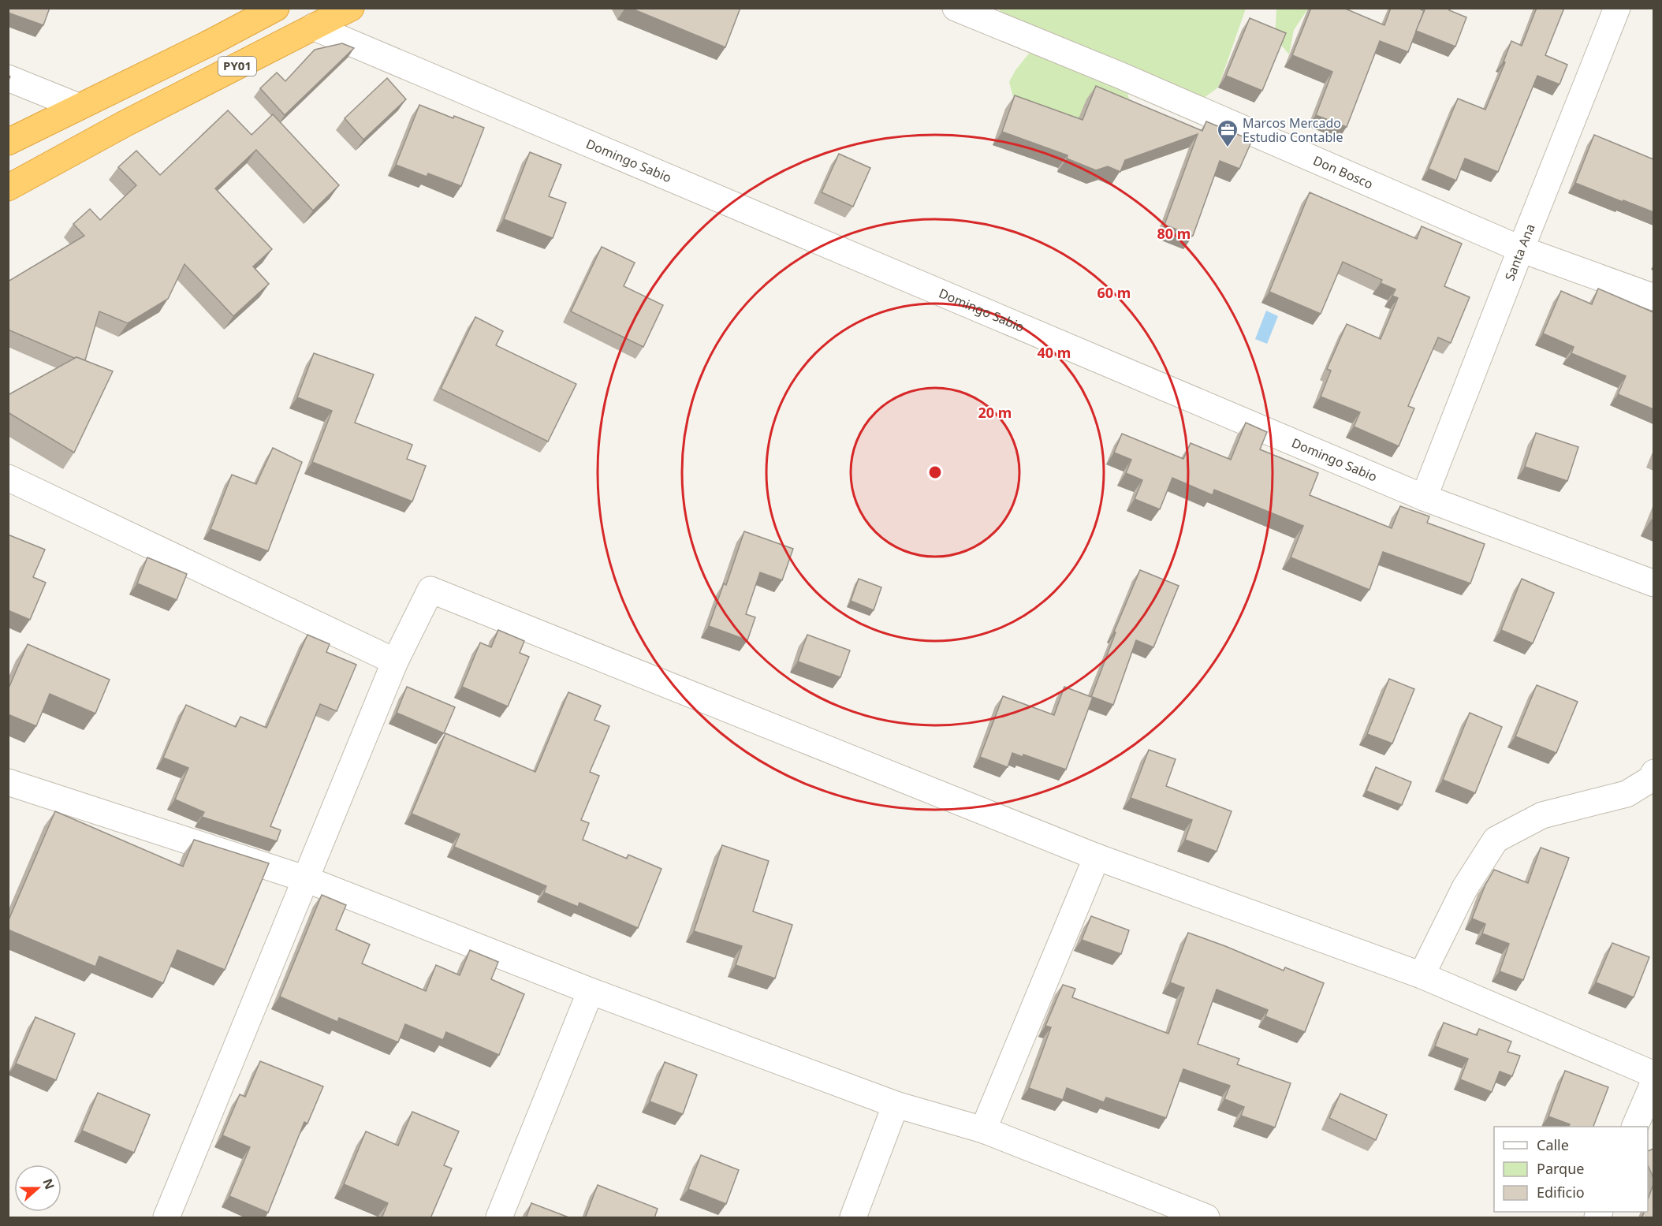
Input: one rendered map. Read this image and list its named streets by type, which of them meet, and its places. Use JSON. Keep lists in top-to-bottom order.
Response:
{
  "streets": {
    "highway": ["PY01"],
    "street": ["Domingo Sabio", "Don Bosco", "Santa Ana"]
  },
  "crossings": [
    ["PY01", "Domingo Sabio"],
    ["Domingo Sabio", "Santa Ana"],
    ["Don Bosco", "Santa Ana"]
  ],
  "places": {
    "office": ["Marcos Mercado Estudio Contable"]
  },
  "legend": ["Calle", "Parque", "Edificio"],
  "north": "right",
  "rings": [
    "80 m",
    "60 m",
    "40 m",
    "20 m"
  ]
}
